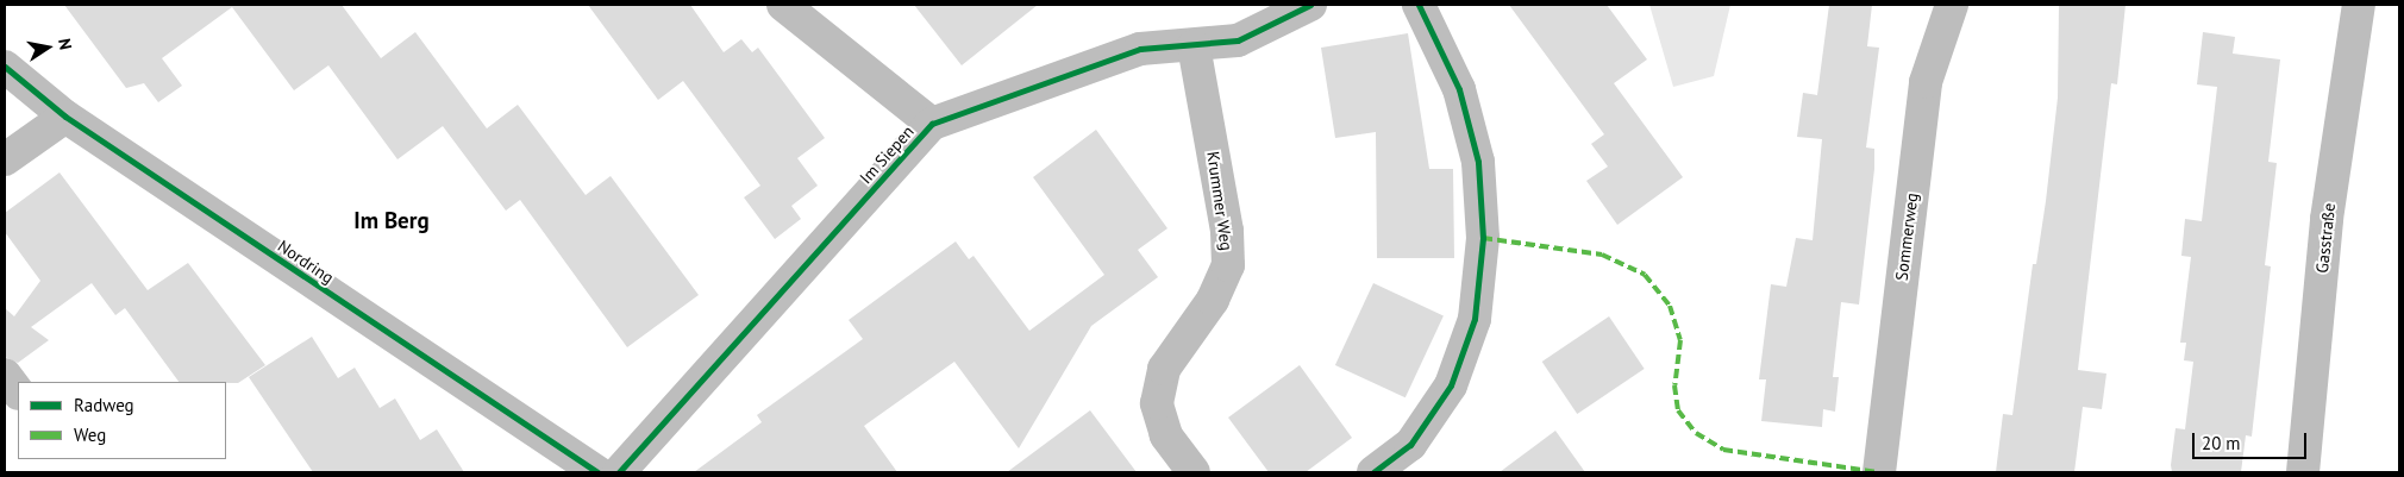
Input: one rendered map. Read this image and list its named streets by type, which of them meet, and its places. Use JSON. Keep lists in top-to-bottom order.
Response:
{
  "streets": {
    "street": [
      "Im Siepen",
      "Krummer Weg",
      "Sommerweg",
      "Gasstraße",
      "Nordring"
    ]
  },
  "crossings": [
    ["Im Siepen", "Krummer Weg"]
  ],
  "districts": ["Im Berg"],
  "legend": ["Radweg", "Weg"],
  "scale_bar": "20 m",
  "north": "right"
}
